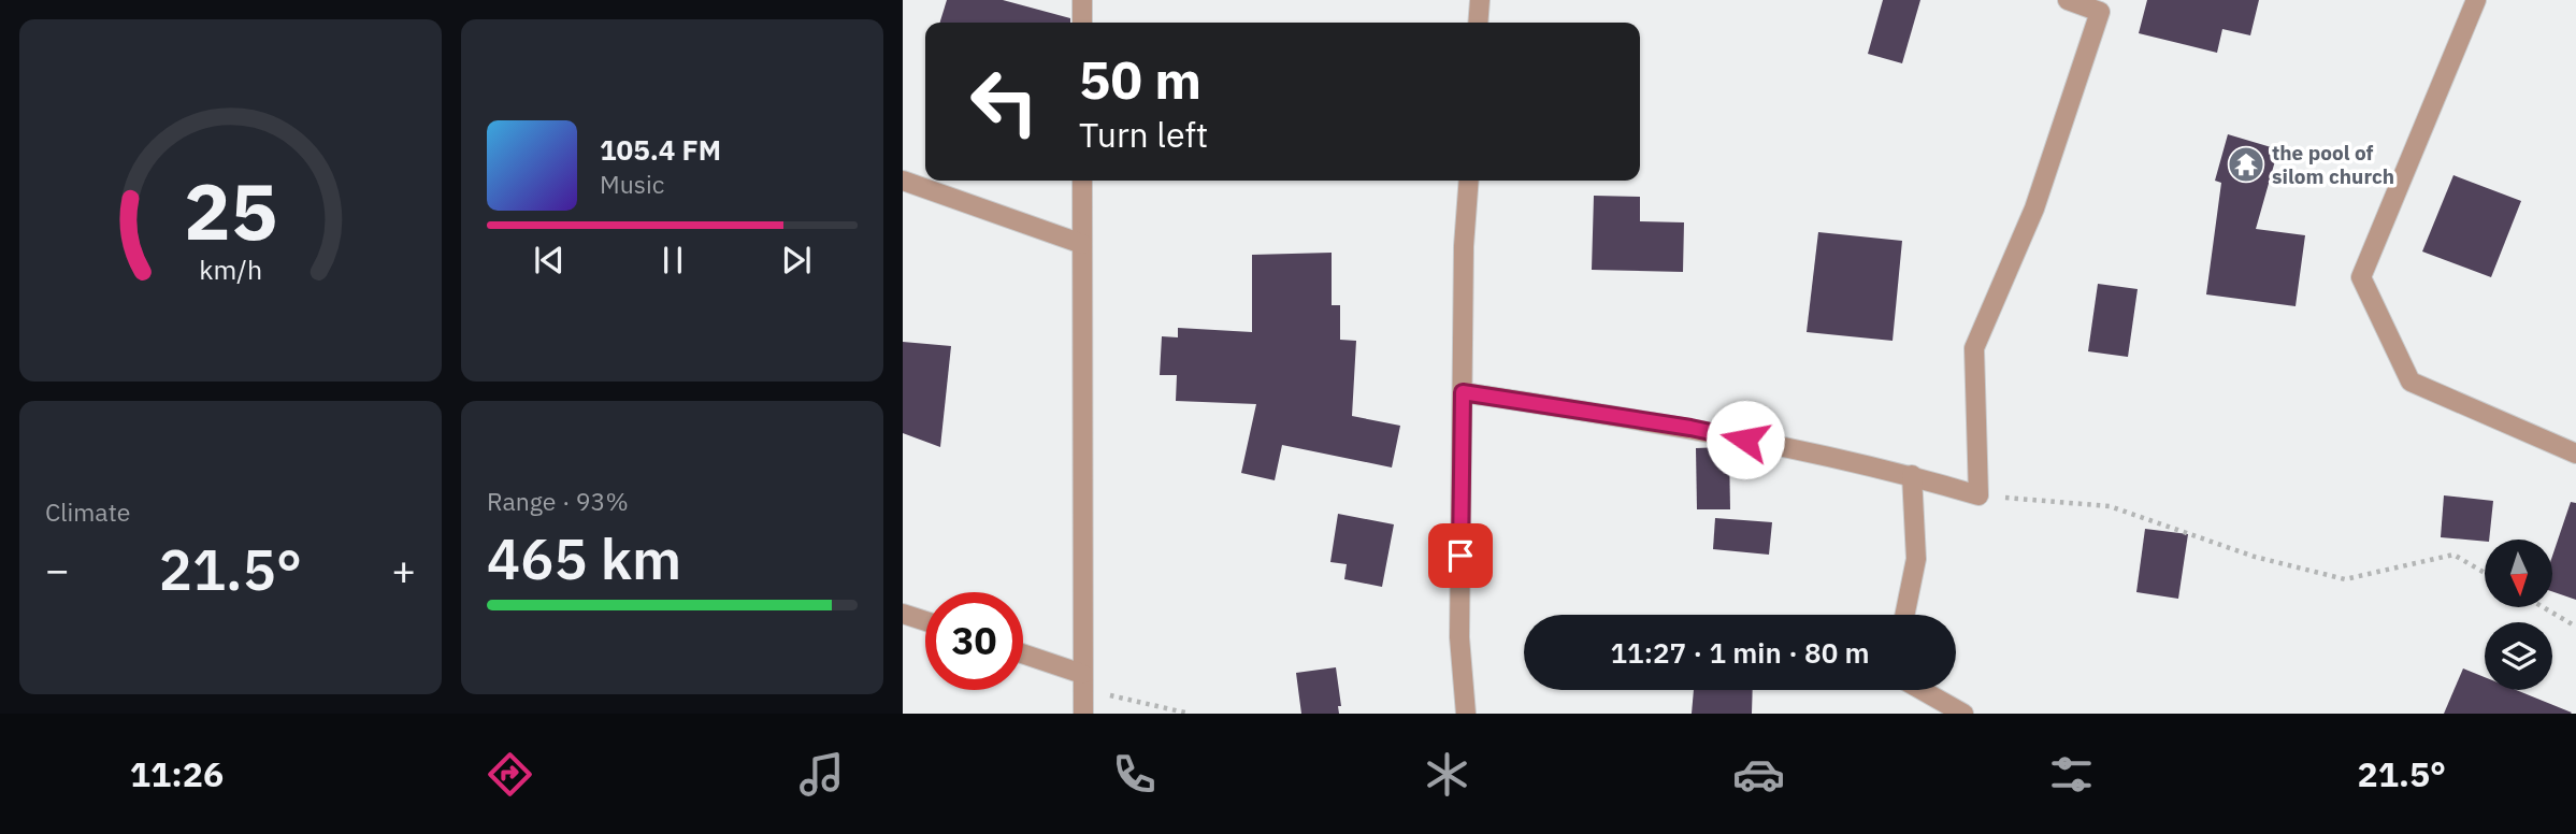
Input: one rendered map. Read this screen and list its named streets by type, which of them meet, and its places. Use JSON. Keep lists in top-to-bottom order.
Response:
{
  "places": {
    "temple": ["the pool of silom church"]
  },
  "north": "bottom",
  "page": {
    "turn": ["50 m", "Turn left"],
    "song": ["105.4 FM", "Music"],
    "tile": [
      "Climate",
      ["Range · 93%", "465 km"]
    ],
    "heat": ["−", "21.5°", "+"],
    "limit": "30",
    "trip": "11:27 · 1 min · 80 m",
    "tabs": ["11:26", "21.5°"],
    "gauge": ["25", "km/h"]
  }
}
